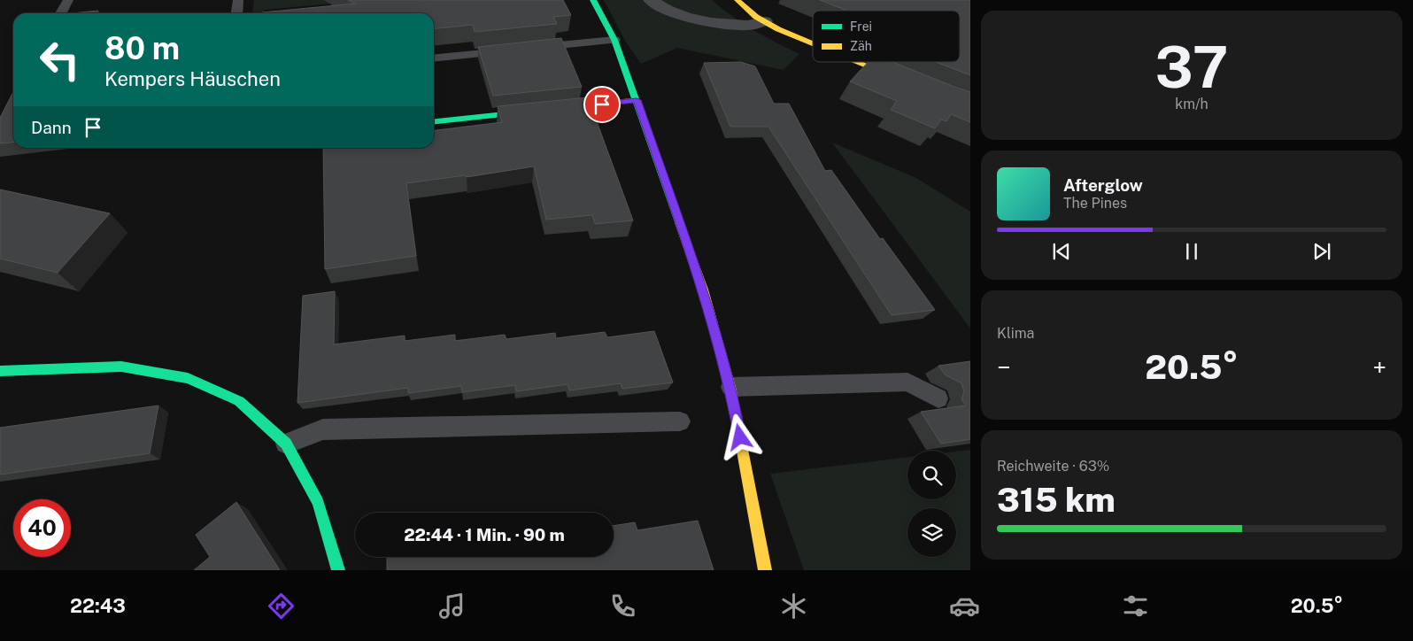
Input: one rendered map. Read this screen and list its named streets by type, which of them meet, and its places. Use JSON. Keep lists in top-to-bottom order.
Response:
{
  "legend": ["Frei", "Zäh"],
  "page": {
    "tile": [
      ["37", "km/h"],
      "Klima",
      ["Reichweite · 63%", "315 km"]
    ],
    "turn": ["80 m", "Kempers Häuschen"],
    "then": "Dann",
    "song": ["Afterglow", "The Pines"],
    "heat": ["−", "20.5°", "+"],
    "limit": "40",
    "trip": "22:44 · 1 Min. · 90 m",
    "tabs": ["22:43", "20.5°"]
  }
}
